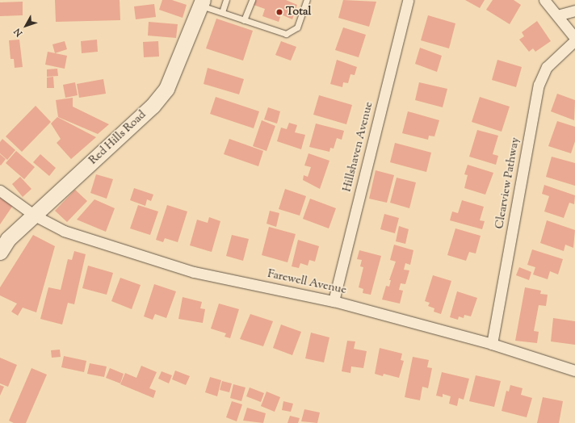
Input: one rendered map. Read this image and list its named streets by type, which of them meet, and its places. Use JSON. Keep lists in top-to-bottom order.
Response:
{
  "streets": {
    "main road": ["Red Hills Road"],
    "street": ["Hillshaven Avenue", "Clearview Pathway", "Farewell Avenue"]
  },
  "crossings": [
    ["Red Hills Road", "Farewell Avenue"],
    ["Hillshaven Avenue", "Farewell Avenue"],
    ["Clearview Pathway", "Farewell Avenue"]
  ],
  "places": ["Total"],
  "north": "bottom left"
}
